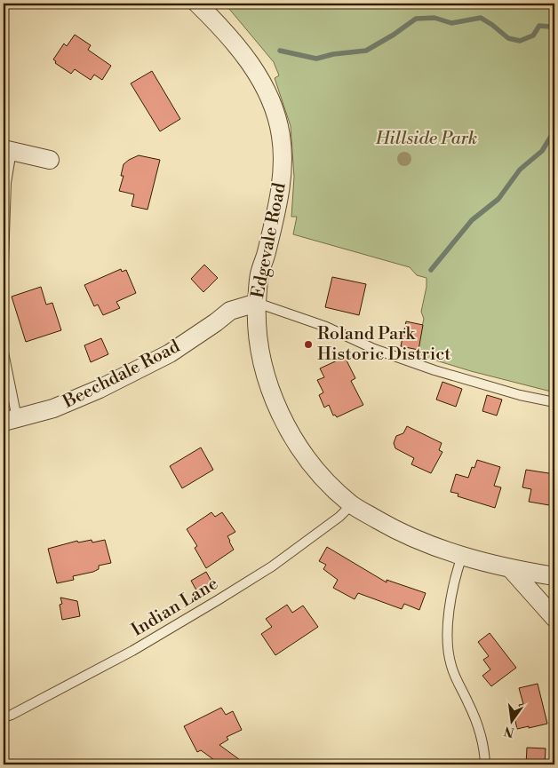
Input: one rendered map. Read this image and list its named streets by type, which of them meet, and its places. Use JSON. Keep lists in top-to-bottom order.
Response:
{
  "streets": {
    "street": ["Edgevale Road", "Beechdale Road"],
    "lane": ["Indian Lane"]
  },
  "crossings": [
    ["Edgevale Road", "Beechdale Road"],
    ["Edgevale Road", "Indian Lane"]
  ],
  "parks": ["Hillside Park"],
  "places": ["Roland Park Historic District"],
  "north": "bottom"
}
